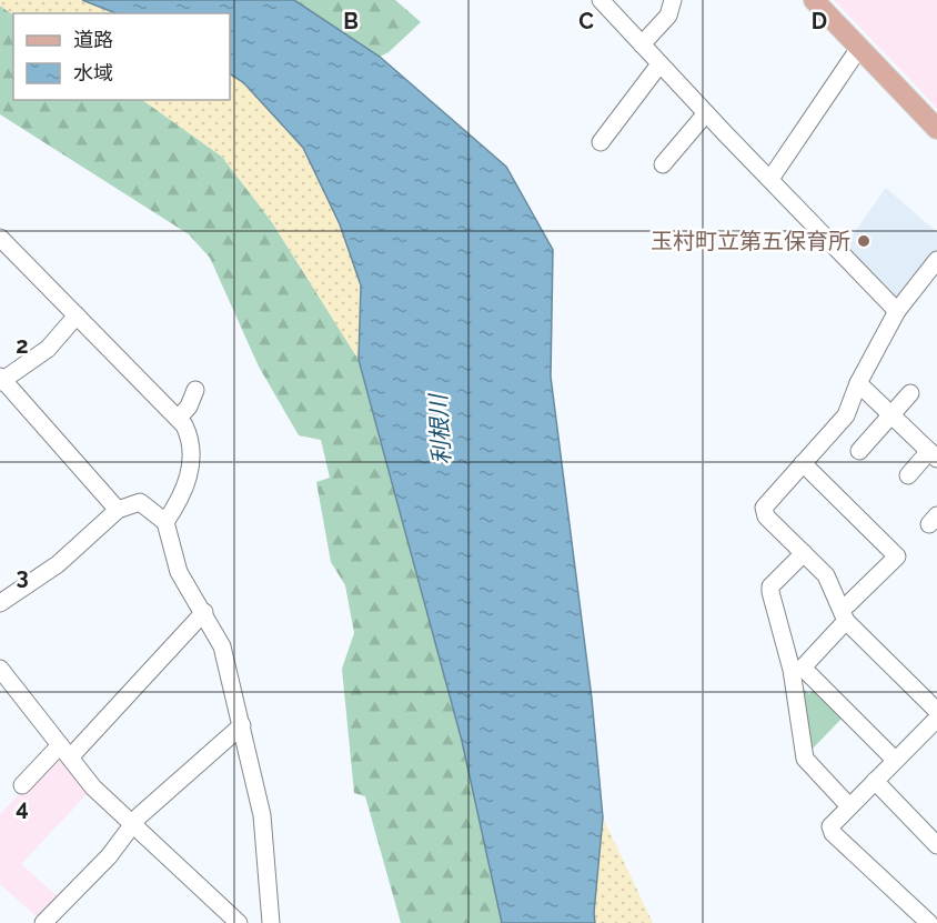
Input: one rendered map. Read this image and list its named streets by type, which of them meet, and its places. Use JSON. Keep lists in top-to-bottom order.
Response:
{
  "water": ["利根川"],
  "places": ["玉村町立第五保育所"],
  "legend": ["道路", "水域"],
  "grid": {
    "columns": ["B", "C", "D"],
    "rows": ["2", "3", "4"]
  }
}
